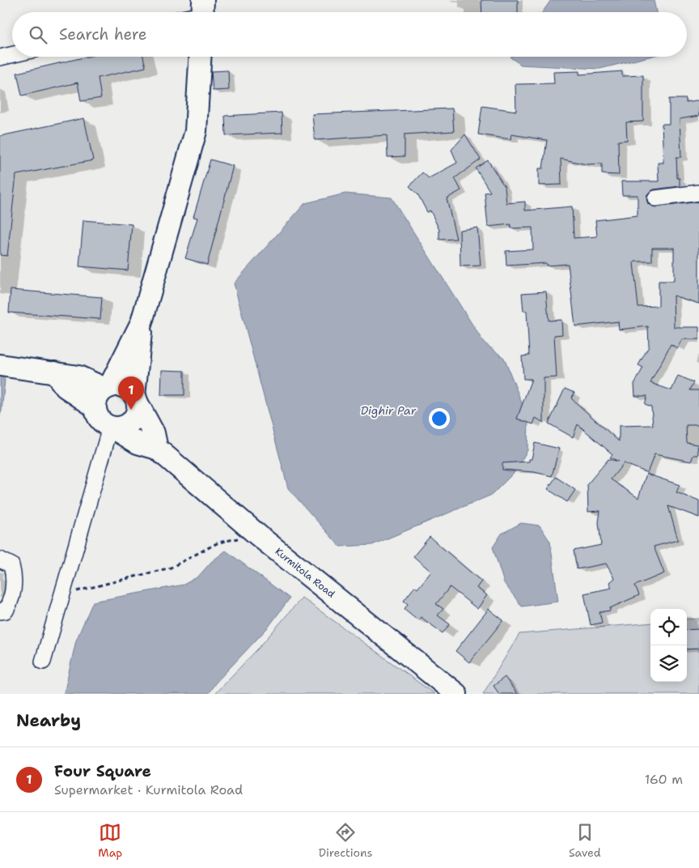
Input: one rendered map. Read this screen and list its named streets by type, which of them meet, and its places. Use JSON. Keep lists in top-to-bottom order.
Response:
{
  "streets": {
    "street": ["Kurmitola Road"]
  },
  "water": ["Dighir Par"],
  "page": {
    "search": "Search here",
    "pins": "1",
    "heading": "Nearby",
    "list": [
      {
        "mark": "1",
        "name": "Four Square",
        "note": "Supermarket · Kurmitola Road",
        "value": "160 m"
      }
    ],
    "nav": ["Map", "Directions", "Saved"]
  }
}
